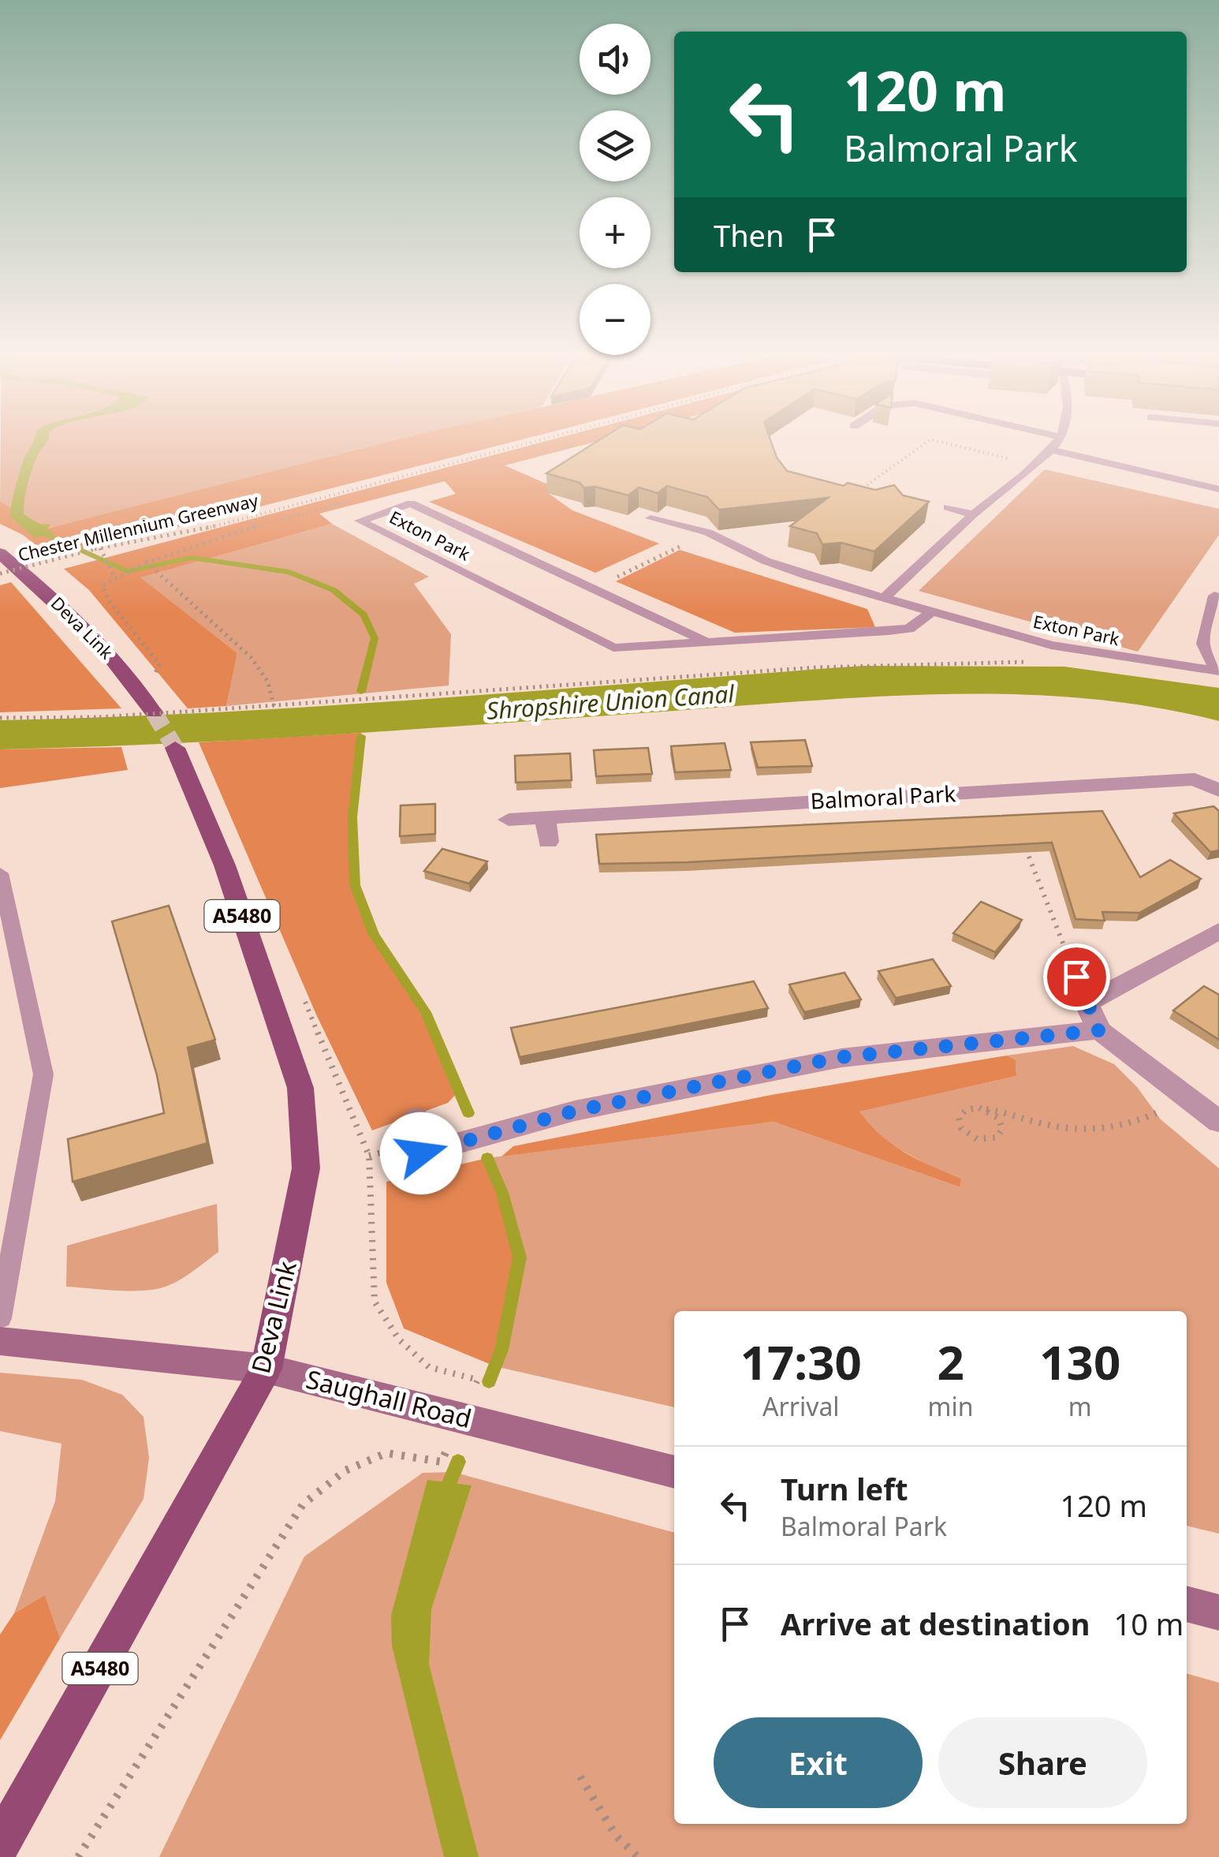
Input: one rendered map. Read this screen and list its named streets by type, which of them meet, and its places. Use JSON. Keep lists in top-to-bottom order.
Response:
{
  "streets": {
    "main road": ["Deva Link", "A5480"],
    "street": ["Balmoral Park", "Saughall Road"],
    "lane": ["Exton Park"],
    "path": ["Chester Millennium Greenway"]
  },
  "crossings": [
    ["Deva Link", "Saughall Road"]
  ],
  "water": ["Shropshire Union Canal"],
  "page": {
    "map_buttons": ["+", "−"],
    "turn": ["120 m", "Balmoral Park"],
    "then": "Then",
    "eta": [
      "17:30",
      "Arrival",
      "2",
      "min",
      "130",
      "m"
    ],
    "list": [
      {
        "name": "Turn left",
        "note": "Balmoral Park",
        "value": "120 m"
      },
      {
        "name": "Arrive at destination",
        "value": "10 m"
      }
    ],
    "buttons": ["Exit", "Share"]
  }
}
